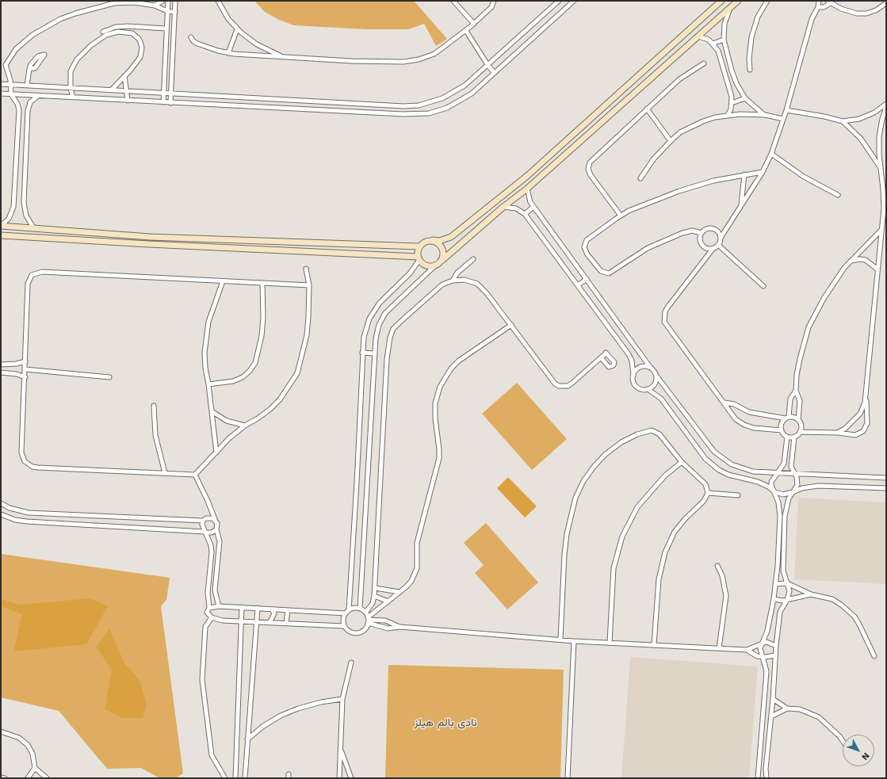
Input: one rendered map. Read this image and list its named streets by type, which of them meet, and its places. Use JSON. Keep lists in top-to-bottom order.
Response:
{
  "parks": ["نادى بالم هيلز"],
  "north": "bottom right"
}
